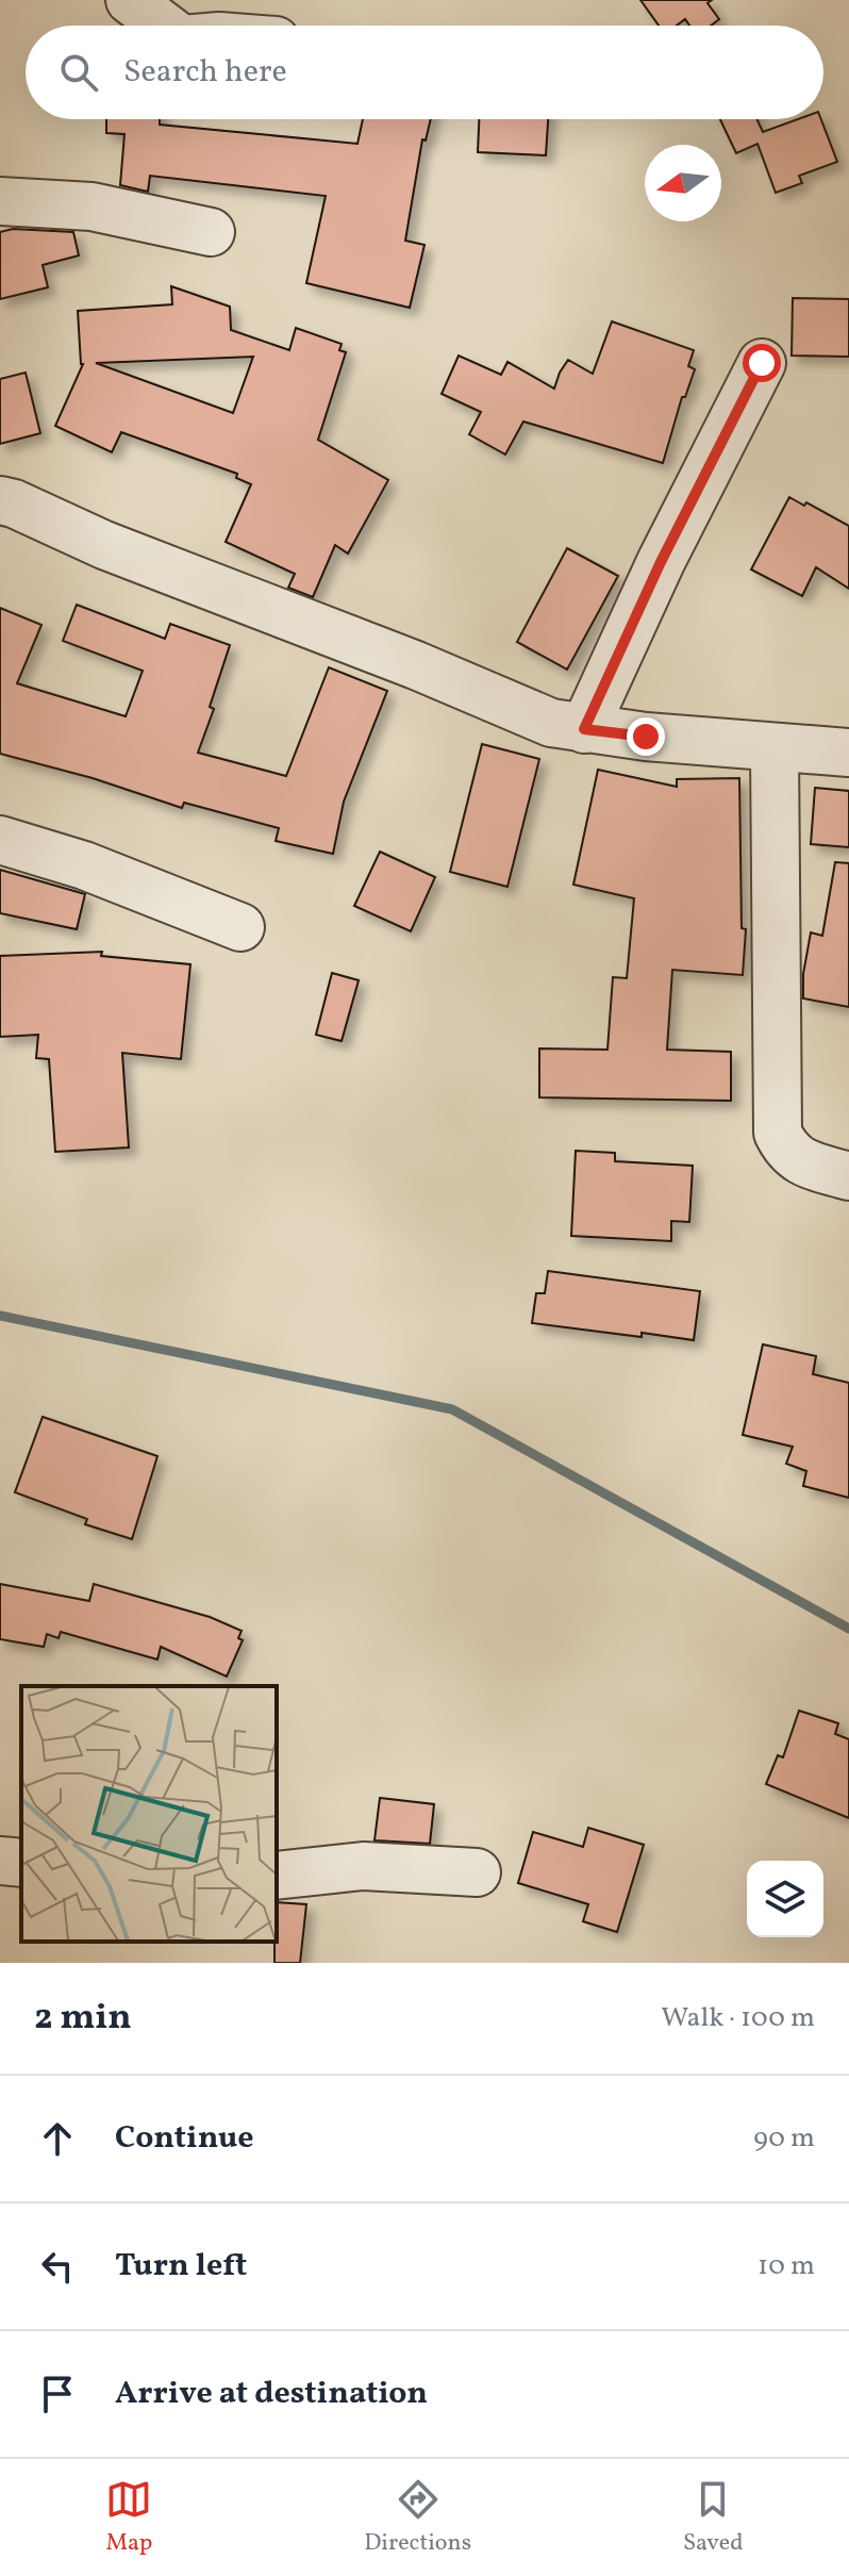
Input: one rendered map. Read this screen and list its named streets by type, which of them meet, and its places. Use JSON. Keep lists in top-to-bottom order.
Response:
{
  "north": "left",
  "page": {
    "search": "Search here",
    "heading": ["2 min", "Walk · 100 m"],
    "list": [
      ["Continue", "90 m"],
      ["Turn left", "10 m"],
      "Arrive at destination"
    ],
    "nav": ["Map", "Directions", "Saved"]
  }
}
